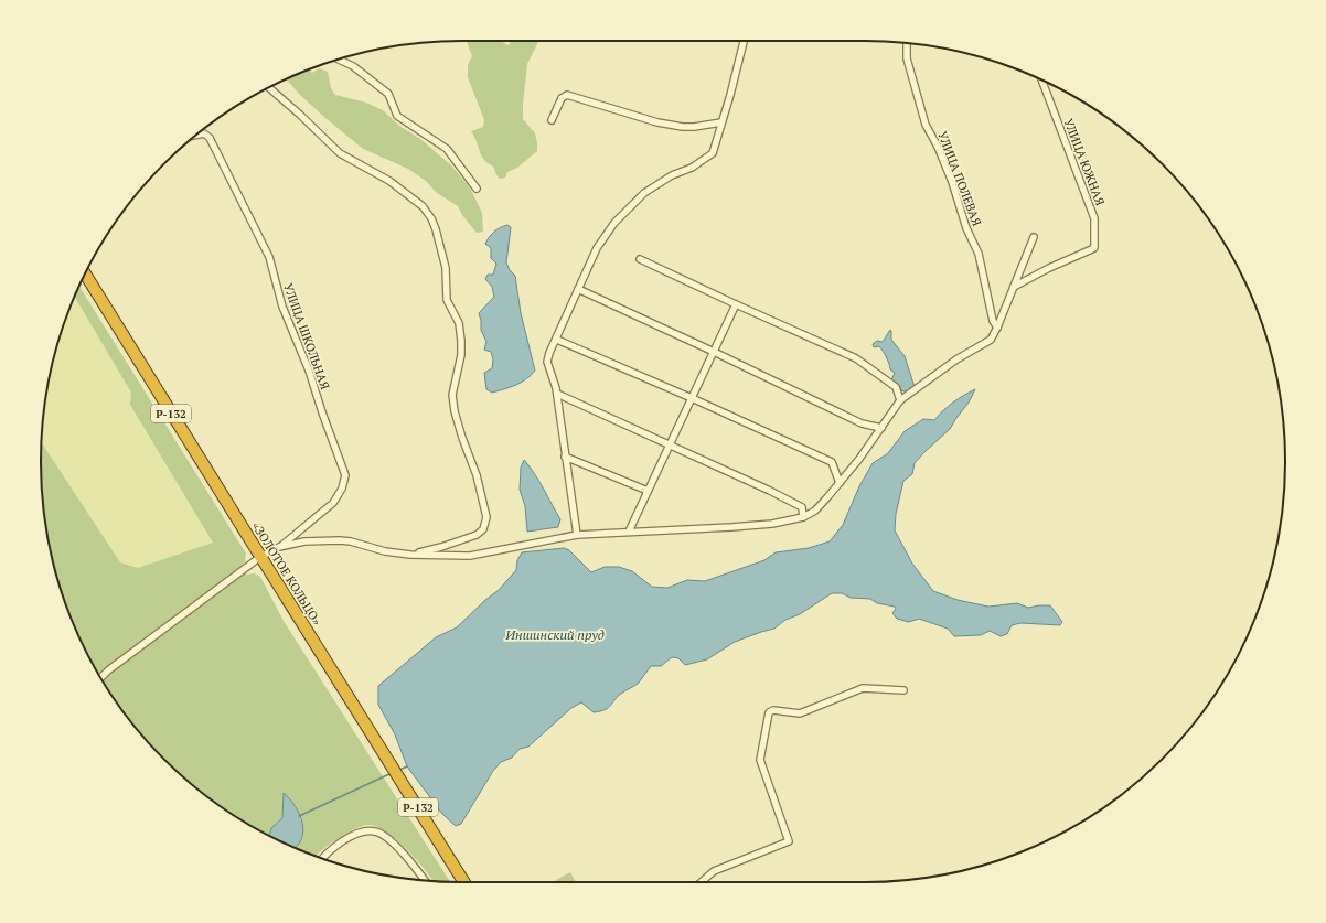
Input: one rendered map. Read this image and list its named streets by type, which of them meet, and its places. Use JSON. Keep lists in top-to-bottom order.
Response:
{
  "streets": {
    "highway": ["Р-132", "«ЗОЛОТОЕ КОЛЬЦО»"],
    "street": ["УЛИЦА ЮЖНАЯ", "УЛИЦА ПОЛЕВАЯ", "УЛИЦА ШКОЛЬНАЯ"]
  },
  "water": ["Иншинский пруд"]
}
